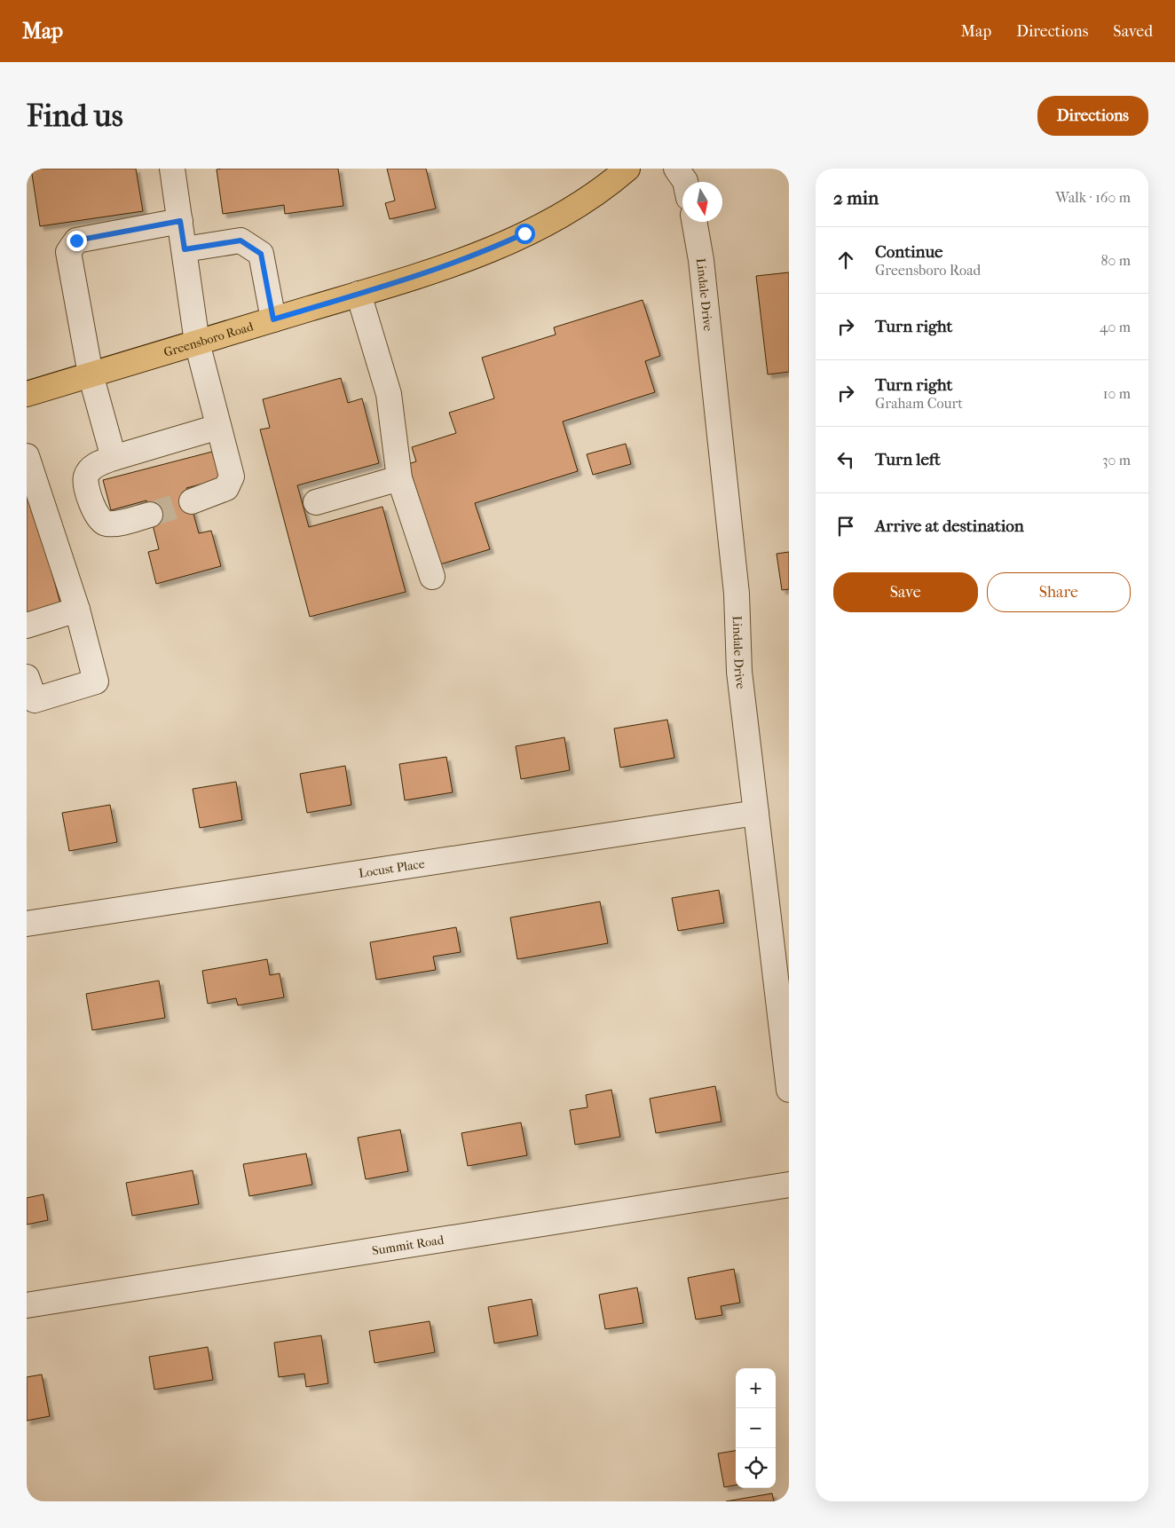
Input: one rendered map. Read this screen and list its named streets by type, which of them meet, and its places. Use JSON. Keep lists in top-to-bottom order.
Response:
{
  "streets": {
    "main road": ["Greensboro Road"],
    "street": ["Lindale Drive", "Locust Place", "Summit Road"]
  },
  "crossings": [
    ["Lindale Drive", "Locust Place"]
  ],
  "north": "bottom",
  "page": {
    "header": "Map",
    "nav": ["Map", "Directions", "Saved"],
    "buttons": [
      "Directions",
      ["Save", "Share"]
    ],
    "title": "Find us",
    "heading": ["2 min", "Walk · 160 m"],
    "list": [
      ["Continue", "Greensboro Road", "80 m"],
      ["Turn right", "40 m"],
      ["Turn right", "Graham Court", "10 m"],
      ["Turn left", "30 m"],
      "Arrive at destination"
    ],
    "map_buttons": ["+", "−"]
  }
}
